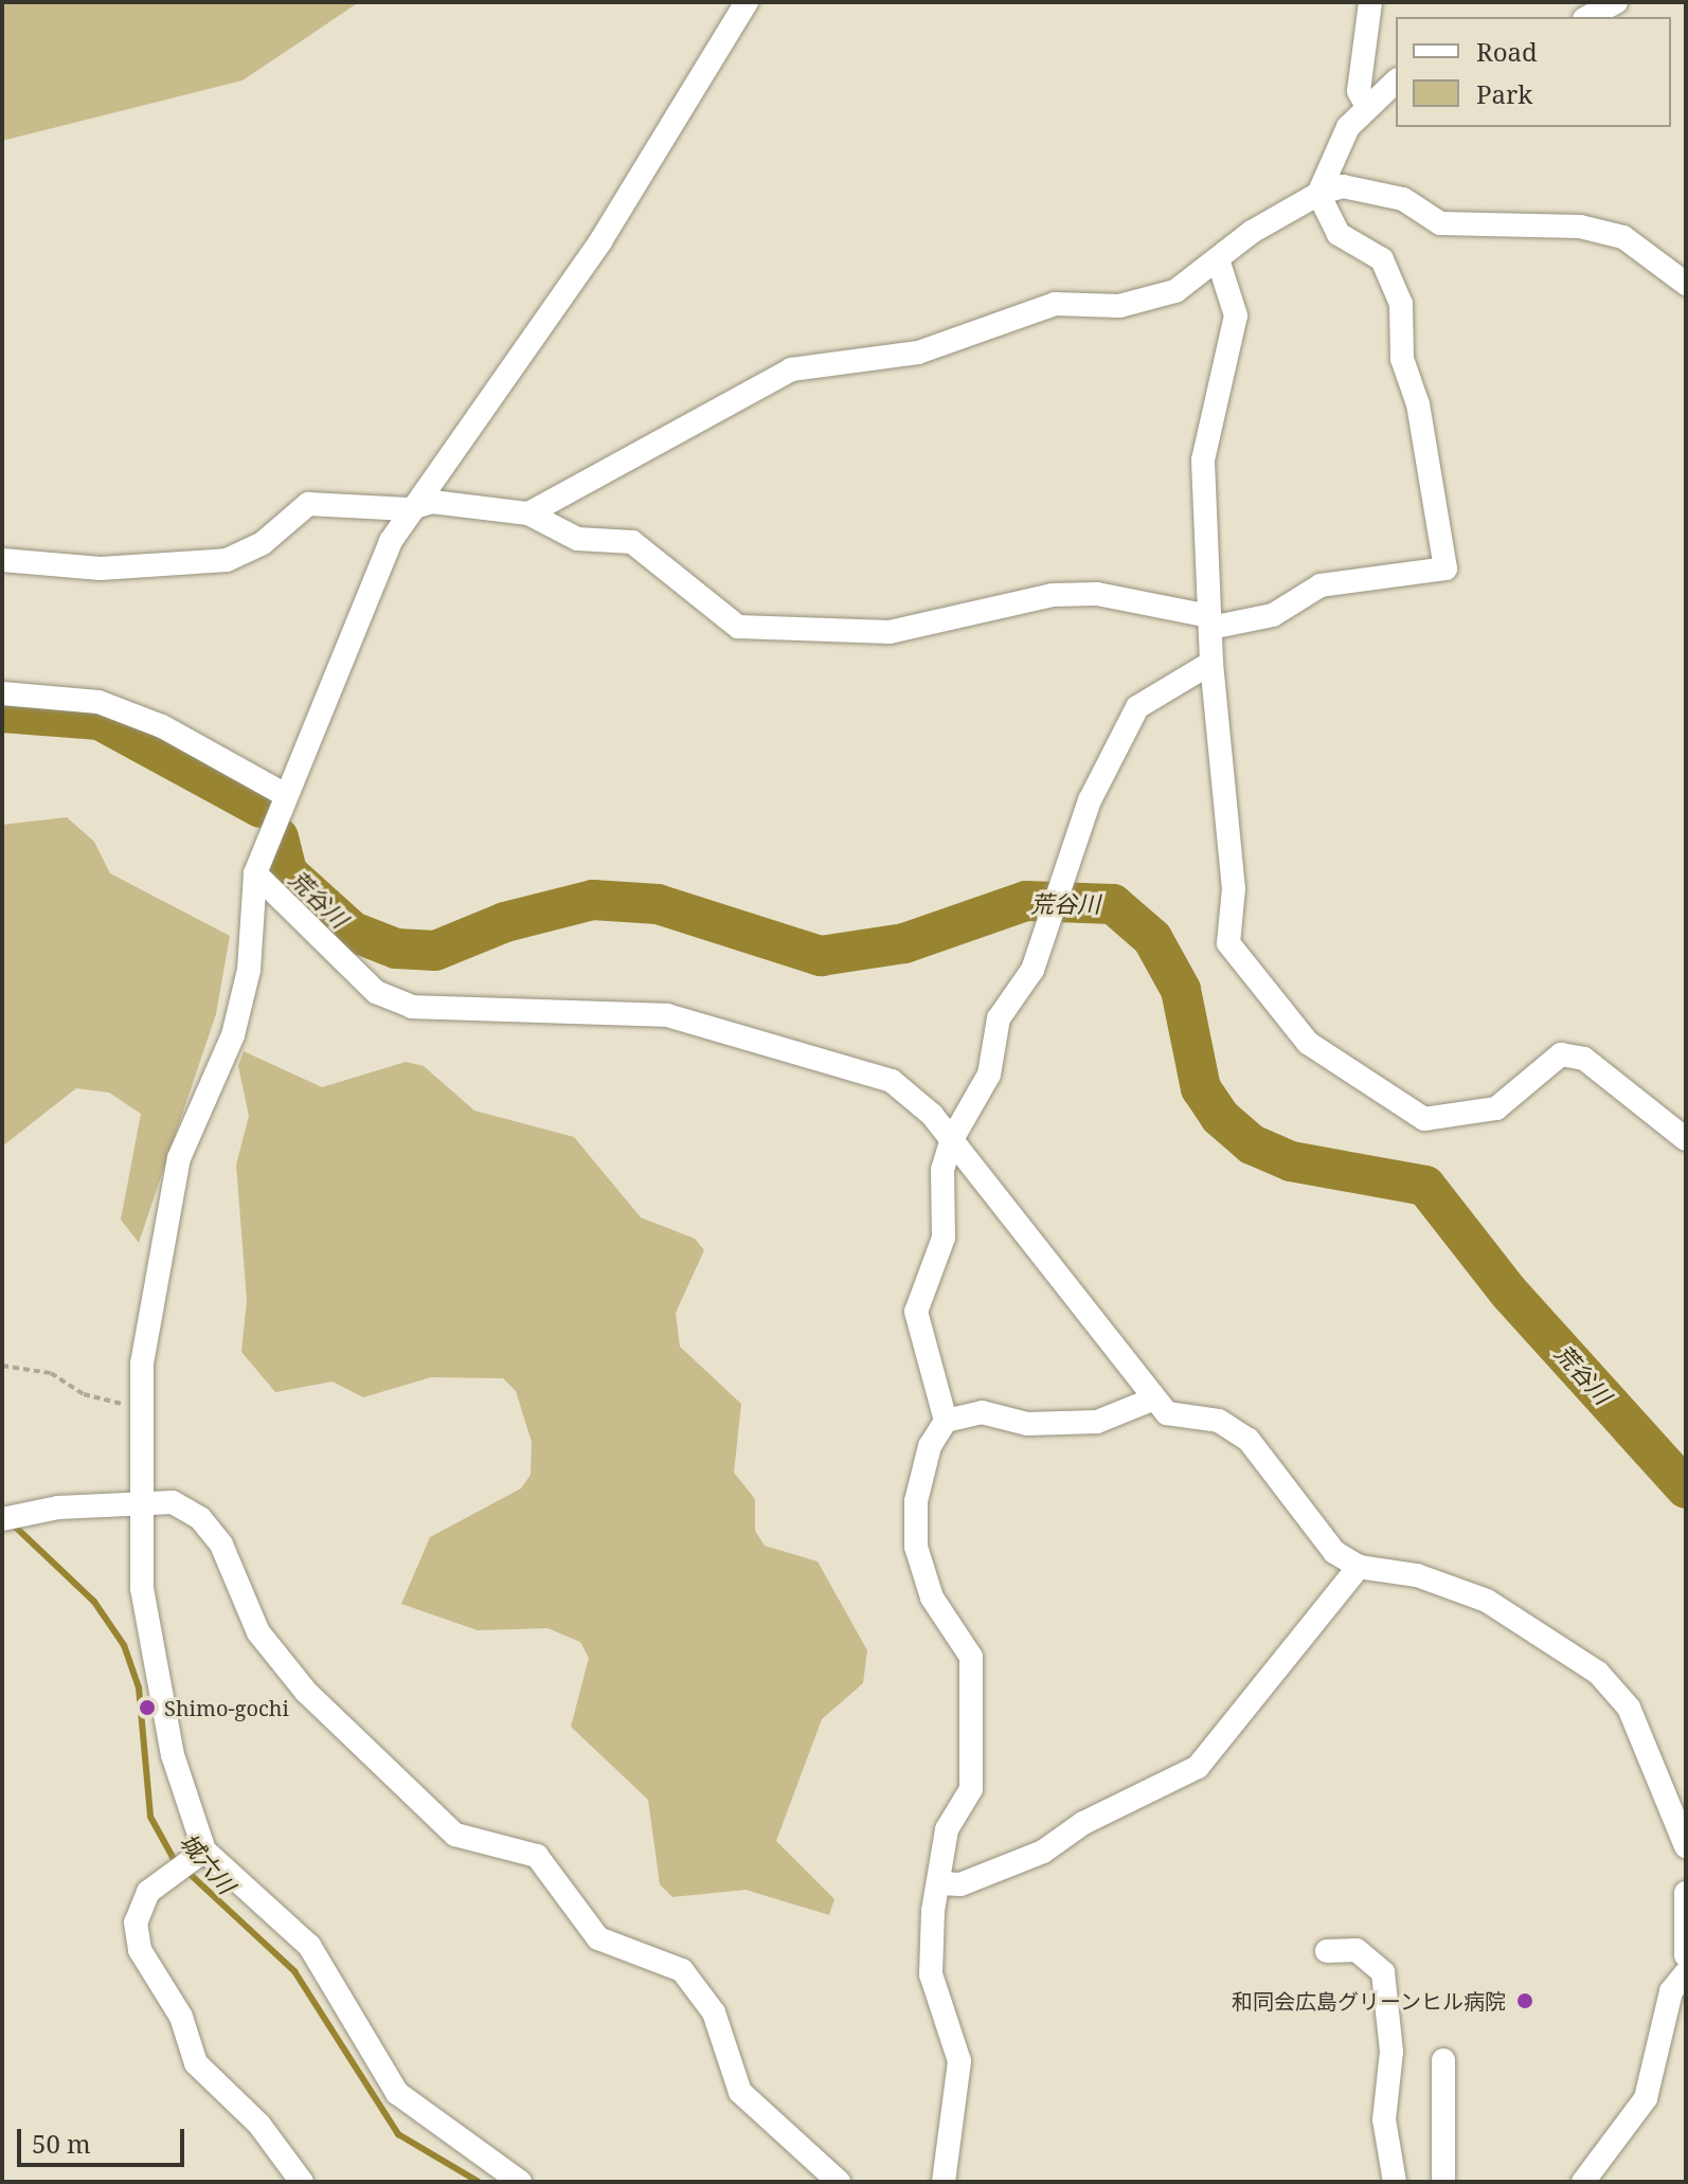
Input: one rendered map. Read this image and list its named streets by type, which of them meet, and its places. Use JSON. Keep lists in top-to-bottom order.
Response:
{
  "water": ["荒谷川", "城六川"],
  "places": ["Shimo-gochi", "和同会広島グリーンヒル病院"],
  "legend": ["Road", "Park"],
  "scale_bar": "50 m"
}
